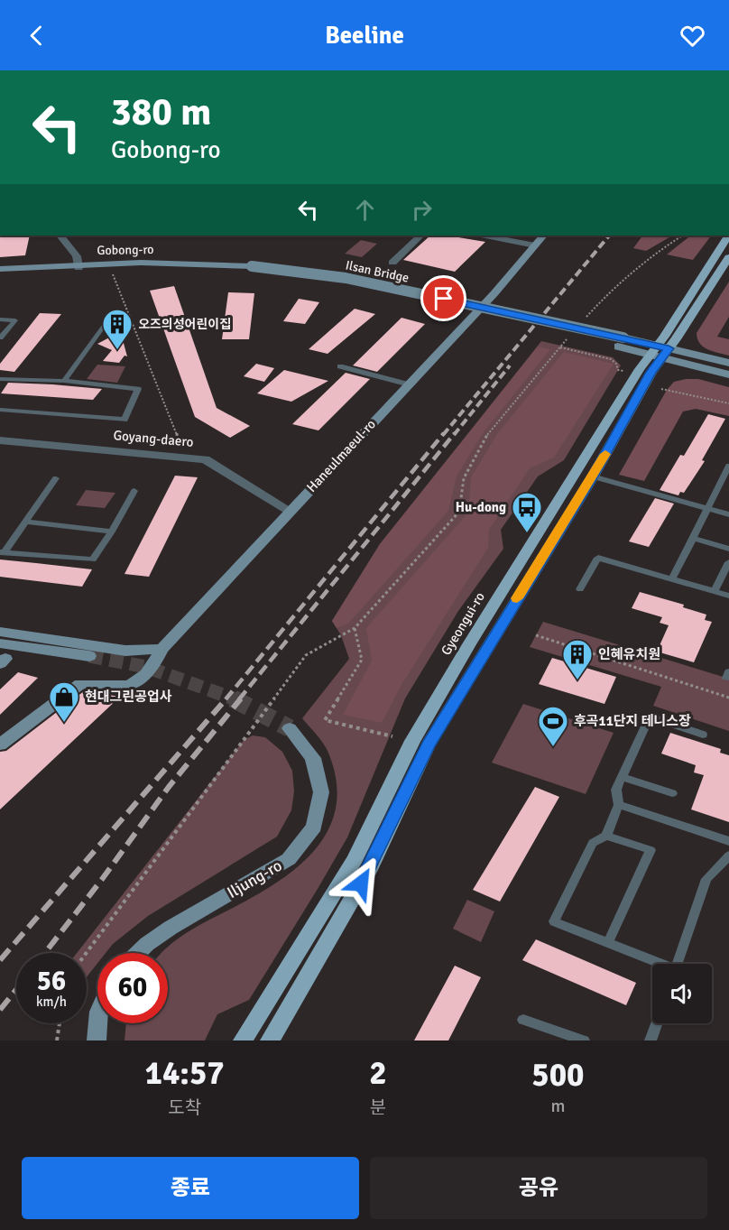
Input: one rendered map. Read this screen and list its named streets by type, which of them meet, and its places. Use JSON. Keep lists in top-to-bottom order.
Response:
{
  "streets": {
    "main road": [
      "Gobong-ro",
      "Ilsan Bridge",
      "Haneulmaeul-ro",
      "Gyeongui-ro",
      "Iljung-ro"
    ],
    "street": ["Goyang-daero"]
  },
  "crossings": [
    ["Gobong-ro", "Ilsan Bridge"],
    ["Ilsan Bridge", "Gyeongui-ro"],
    ["Goyang-daero", "Haneulmaeul-ro"]
  ],
  "places": {
    "building": ["오즈의성어린이집", "인혜유치원"],
    "bus stop": ["Hu-dong"],
    "shop": ["현대그린공업사"],
    "sports": ["후곡11단지 테니스장"]
  },
  "page": {
    "header": "Beeline",
    "turn": ["380 m", "Gobong-ro"],
    "speed": "56 km/h",
    "limit": "60",
    "eta": [
      "14:57",
      "도착",
      "2",
      "분",
      "500",
      "m"
    ],
    "buttons": ["종료", "공유"]
  }
}
